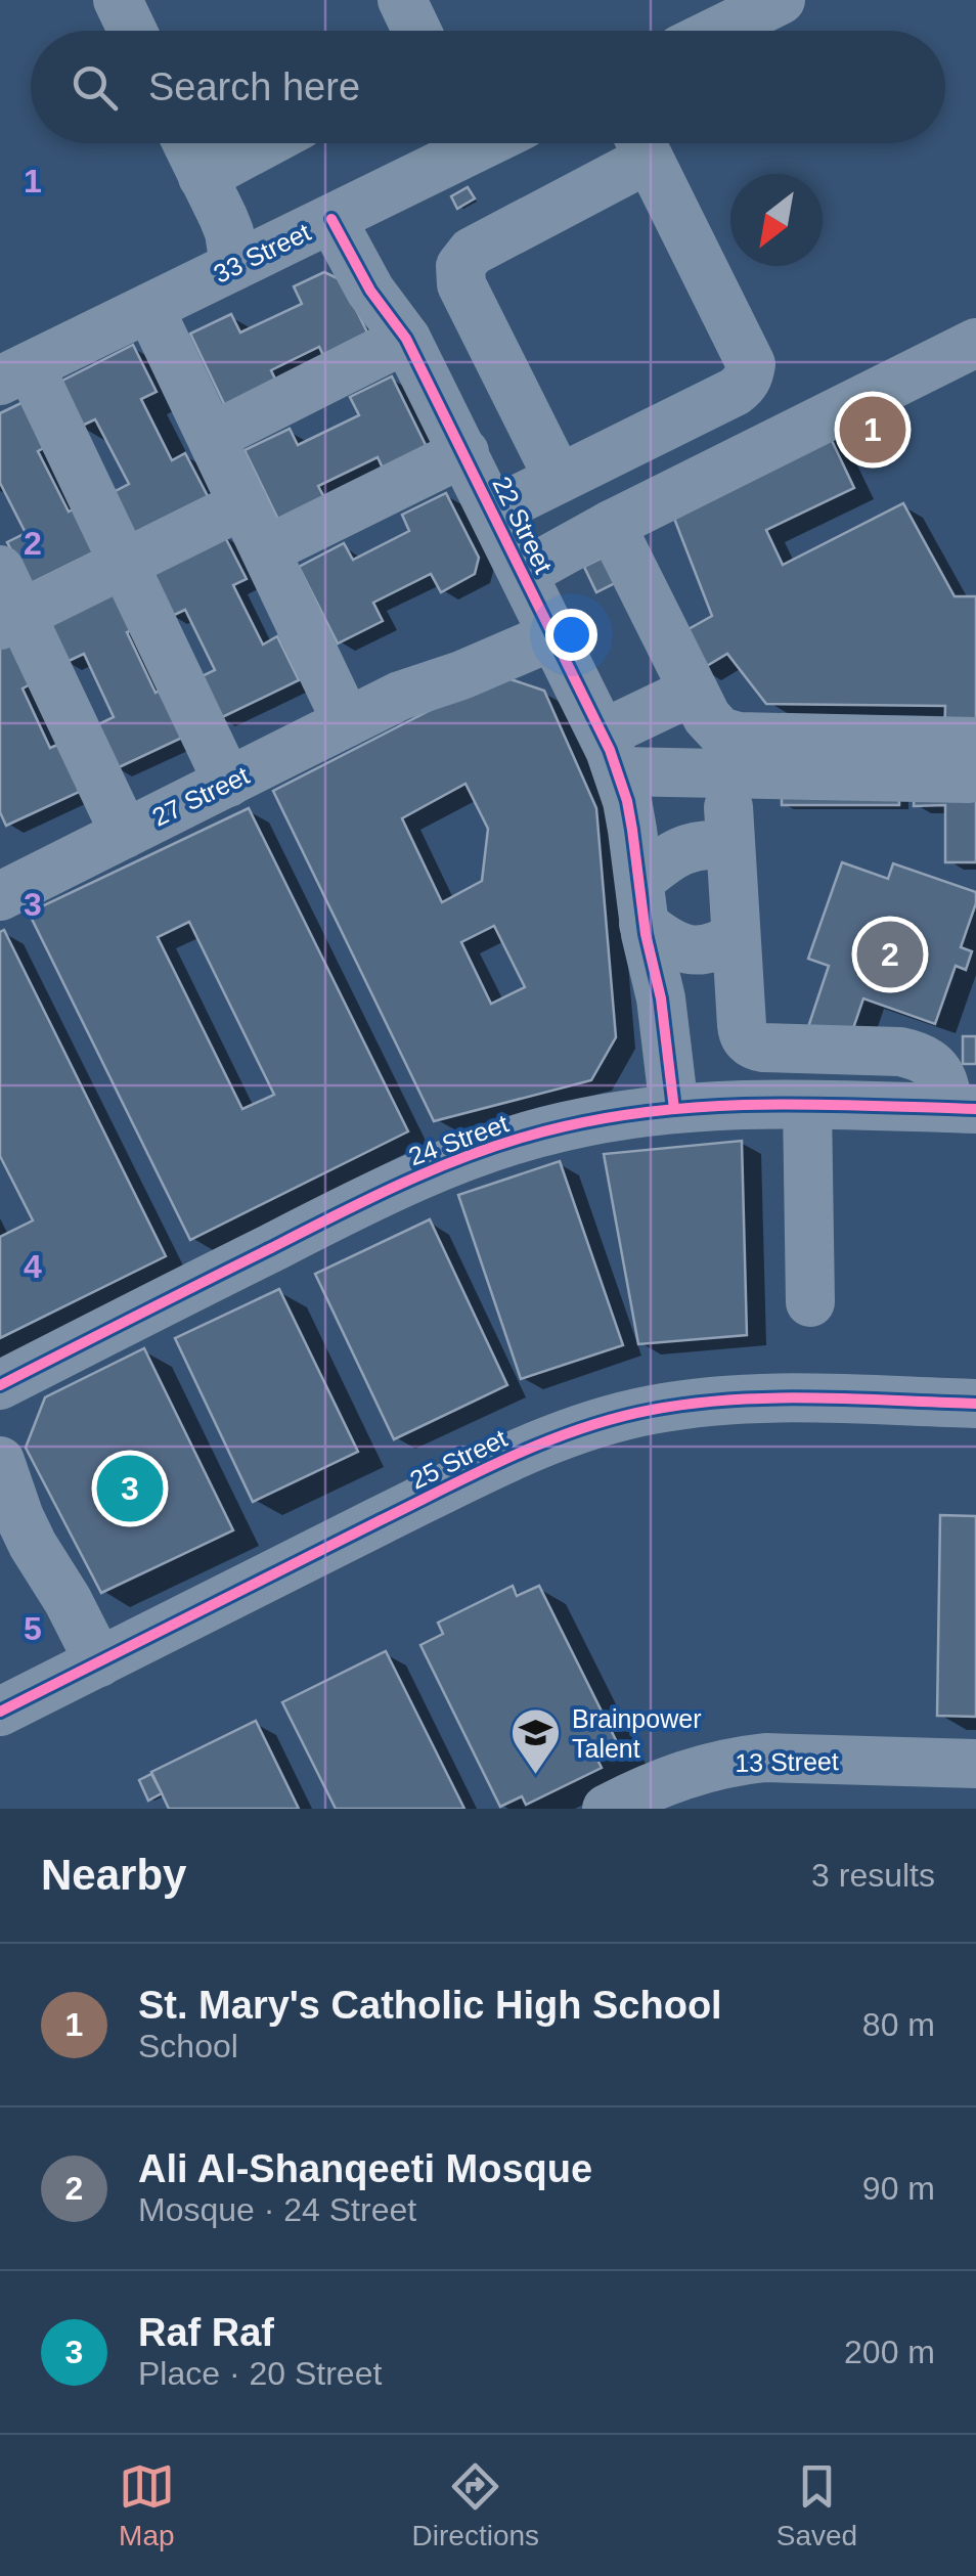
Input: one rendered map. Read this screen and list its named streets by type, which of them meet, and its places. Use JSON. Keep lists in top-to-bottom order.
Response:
{
  "streets": {
    "street": [
      "33 Street",
      "22 Street",
      "27 Street",
      "24 Street",
      "25 Street",
      "13 Street"
    ]
  },
  "crossings": [
    ["33 Street", "22 Street"],
    ["22 Street", "27 Street"],
    ["22 Street", "24 Street"]
  ],
  "places": {
    "school or university": ["Brainpower Talent"]
  },
  "north": "bottom left",
  "page": {
    "search": "Search here",
    "pins": ["1", "2", "3"],
    "heading": ["Nearby", "3 results"],
    "list": [
      {
        "mark": "1",
        "name": "St. Mary's Catholic High School",
        "note": "School",
        "value": "80 m"
      },
      {
        "mark": "2",
        "name": "Ali Al-Shanqeeti Mosque",
        "note": "Mosque · 24 Street",
        "value": "90 m"
      },
      {
        "mark": "3",
        "name": "Raf Raf",
        "note": "Place · 20 Street",
        "value": "200 m"
      }
    ],
    "nav": ["Map", "Directions", "Saved"]
  },
  "grid": {
    "rows": [
      "1",
      "2",
      "3",
      "4",
      "5"
    ]
  }
}
